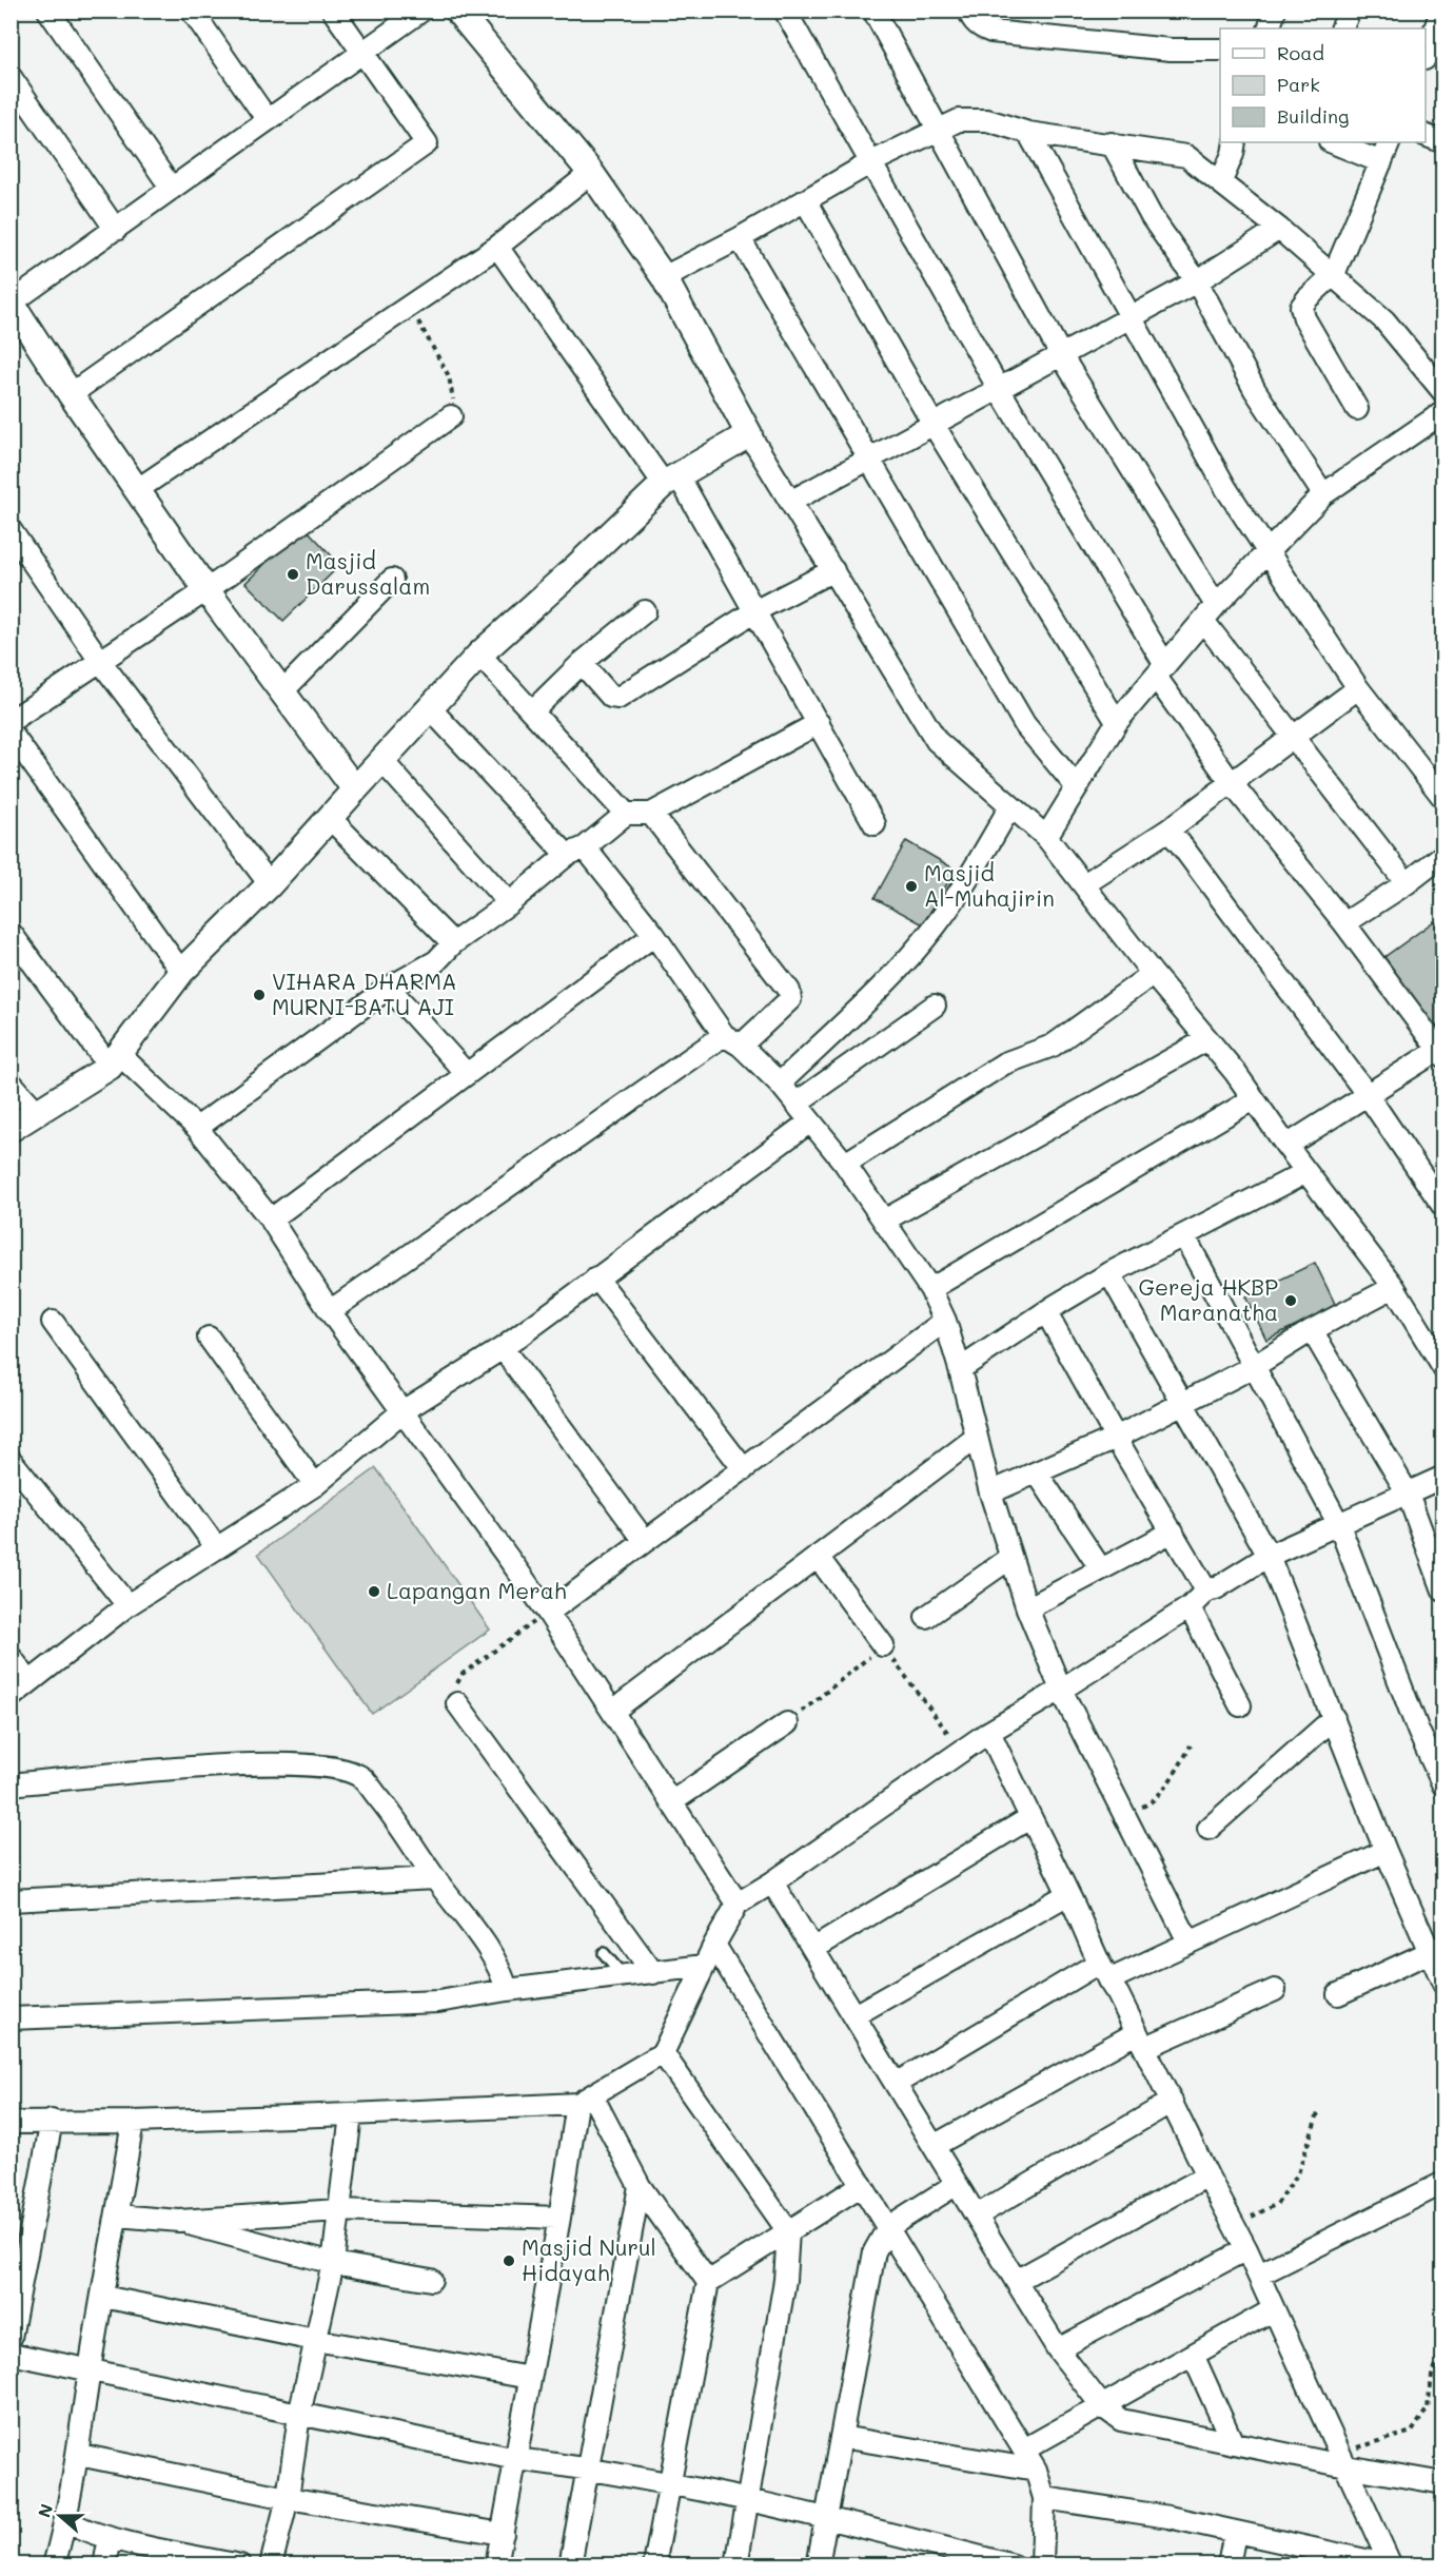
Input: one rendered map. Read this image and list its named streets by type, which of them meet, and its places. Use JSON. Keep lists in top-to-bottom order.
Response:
{
  "places": [
    "Masjid Darussalam",
    "Masjid Al-Muhajirin",
    "VIHARA DHARMA MURNI-BATU AJI",
    "Gereja HKBP Maranatha",
    "Lapangan Merah",
    "Masjid Nurul Hidayah"
  ],
  "legend": ["Road", "Park", "Building"],
  "north": "left"
}
